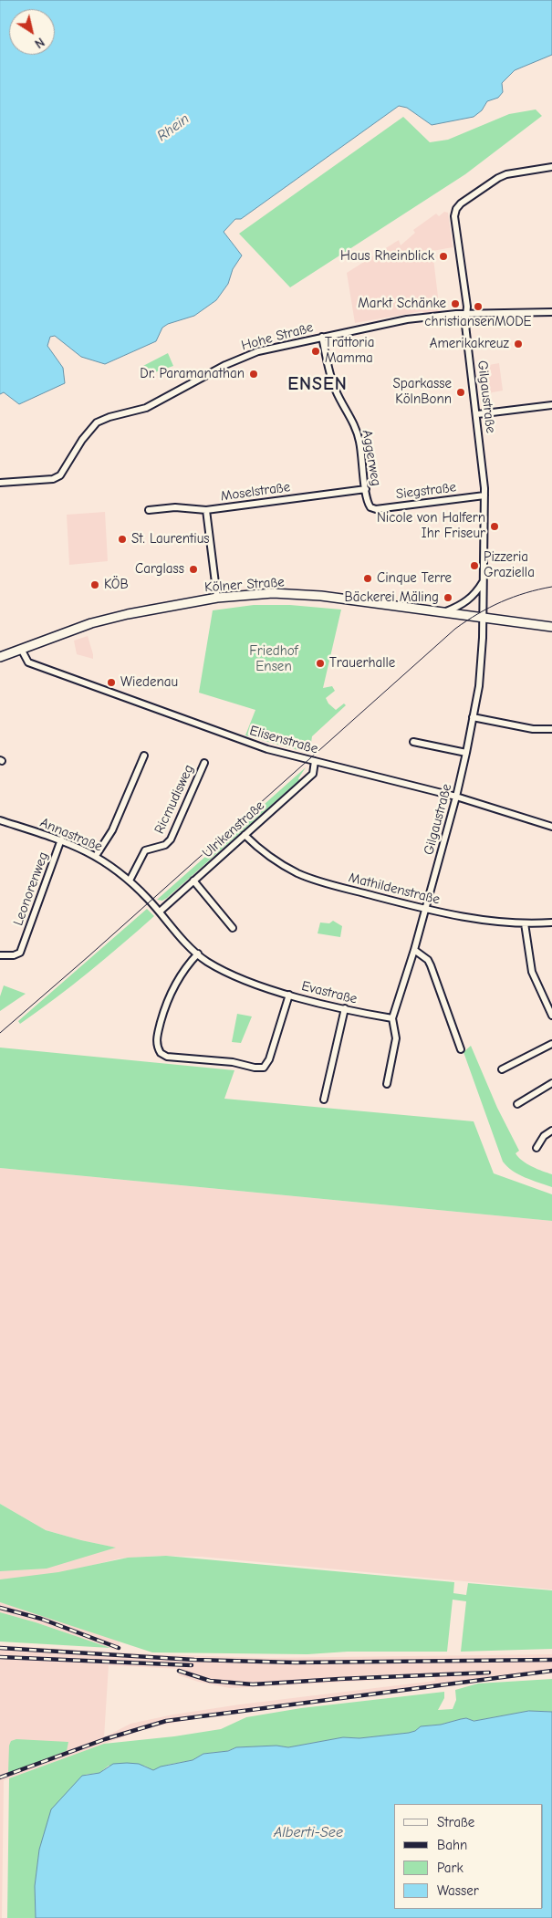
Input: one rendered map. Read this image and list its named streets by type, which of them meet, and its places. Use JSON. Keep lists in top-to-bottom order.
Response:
{
  "streets": {
    "main road": ["Kölner Straße"],
    "street": [
      "Hohe Straße",
      "Gilgaustraße",
      "Aggerweg",
      "Siegstraße",
      "Moselstraße",
      "Elisenstraße",
      "Ricmudisweg",
      "Ulrikenstraße",
      "Annastraße",
      "Leonorenweg",
      "Mathildenstraße",
      "Evastraße"
    ]
  },
  "crossings": [
    ["Hohe Straße", "Gilgaustraße"],
    ["Hohe Straße", "Aggerweg"],
    ["Gilgaustraße", "Siegstraße"],
    ["Gilgaustraße", "Kölner Straße"],
    ["Gilgaustraße", "Elisenstraße"],
    ["Gilgaustraße", "Mathildenstraße"],
    ["Aggerweg", "Siegstraße"],
    ["Aggerweg", "Moselstraße"],
    ["Kölner Straße", "Elisenstraße"],
    ["Elisenstraße", "Ulrikenstraße"],
    ["Ricmudisweg", "Annastraße"],
    ["Ulrikenstraße", "Mathildenstraße"],
    ["Ulrikenstraße", "Evastraße"],
    ["Annastraße", "Leonorenweg"],
    ["Annastraße", "Evastraße"]
  ],
  "districts": ["ENSEN"],
  "water": ["Rhein", "Alberti-See"],
  "parks": ["Friedhof Ensen"],
  "places": [
    "Haus Rheinblick",
    "Markt Schänke",
    "christiansenMODE",
    "Amerikakreuz",
    "Trattoria Mamma",
    "Dr. Paramanathan",
    "Sparkasse KölnBonn",
    "Nicole von Halfern Ihr Friseur",
    "St. Laurentius",
    "Pizzeria Graziella",
    "Carglass",
    "Cinque Terre",
    "KÖB",
    "Bäckerei Mäling",
    "Trauerhalle",
    "Wiedenau"
  ],
  "legend": [
    "Straße",
    "Bahn",
    "Park",
    "Wasser"
  ],
  "north": "bottom right"
}
